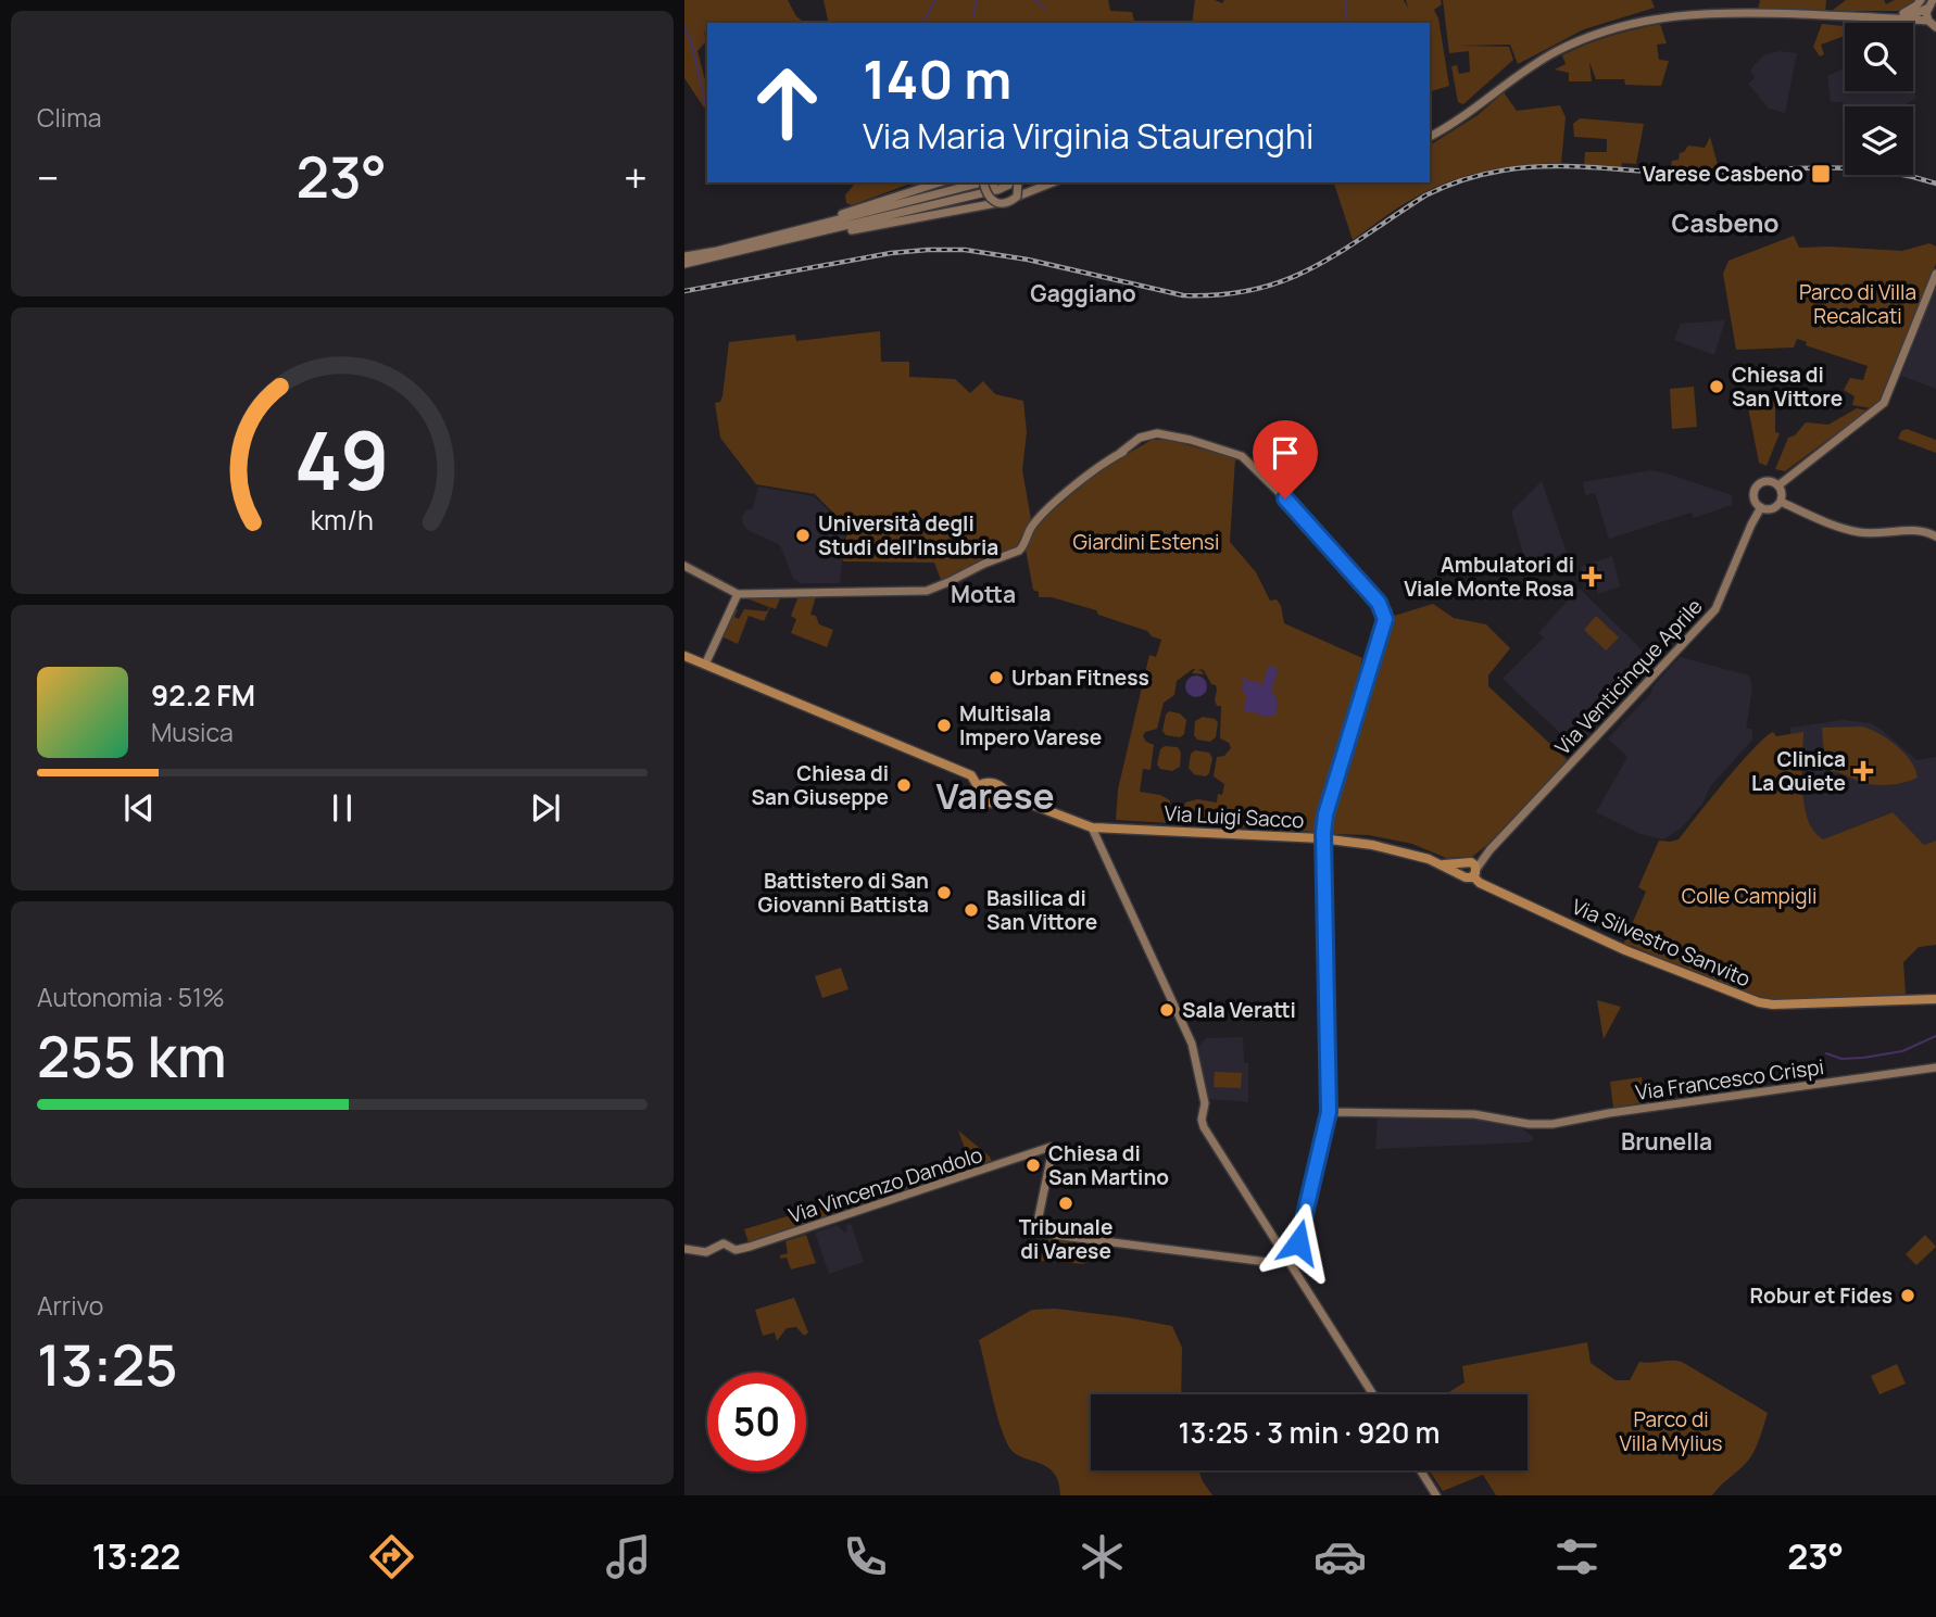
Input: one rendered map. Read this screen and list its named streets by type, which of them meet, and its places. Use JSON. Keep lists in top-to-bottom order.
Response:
{
  "streets": {
    "main road": ["Via Luigi Sacco", "Via Silvestro Sanvito"],
    "street": ["Via Venticinque Aprile", "Via Francesco Crispi", "Via Vincenzo Dandolo"]
  },
  "crossings": [
    ["Via Venticinque Aprile", "Via Silvestro Sanvito"]
  ],
  "districts": [
    "Casbeno",
    "Gaggiano",
    "Motta",
    "Varese",
    "Brunella"
  ],
  "parks": [
    "Parco di Villa Recalcati",
    "Giardini Estensi",
    "Colle Campigli",
    "Parco di Villa Mylius"
  ],
  "places": {
    "transit": ["Varese Casbeno"],
    "other": [
      "Chiesa di San Vittore",
      "Università degli Studi dell'Insubria",
      "Urban Fitness",
      "Multisala Impero Varese",
      "Chiesa di San Giuseppe",
      "Battistero di San Giovanni Battista",
      "Basilica di San Vittore",
      "Sala Veratti",
      "Chiesa di San Martino",
      "Tribunale di Varese",
      "Robur et Fides"
    ],
    "health": ["Ambulatori di Viale Monte Rosa", "Clinica La Quiete"]
  },
  "page": {
    "tile": [
      "Clima",
      ["Autonomia · 51%", "255 km"],
      ["Arrivo", "13:25"]
    ],
    "turn": ["140 m", "Via Maria Virginia Staurenghi"],
    "heat": ["−", "23°", "+"],
    "song": ["92.2 FM", "Musica"],
    "limit": "50",
    "trip": "13:25 · 3 min · 920 m",
    "tabs": ["13:22", "23°"],
    "gauge": ["49", "km/h"]
  }
}
